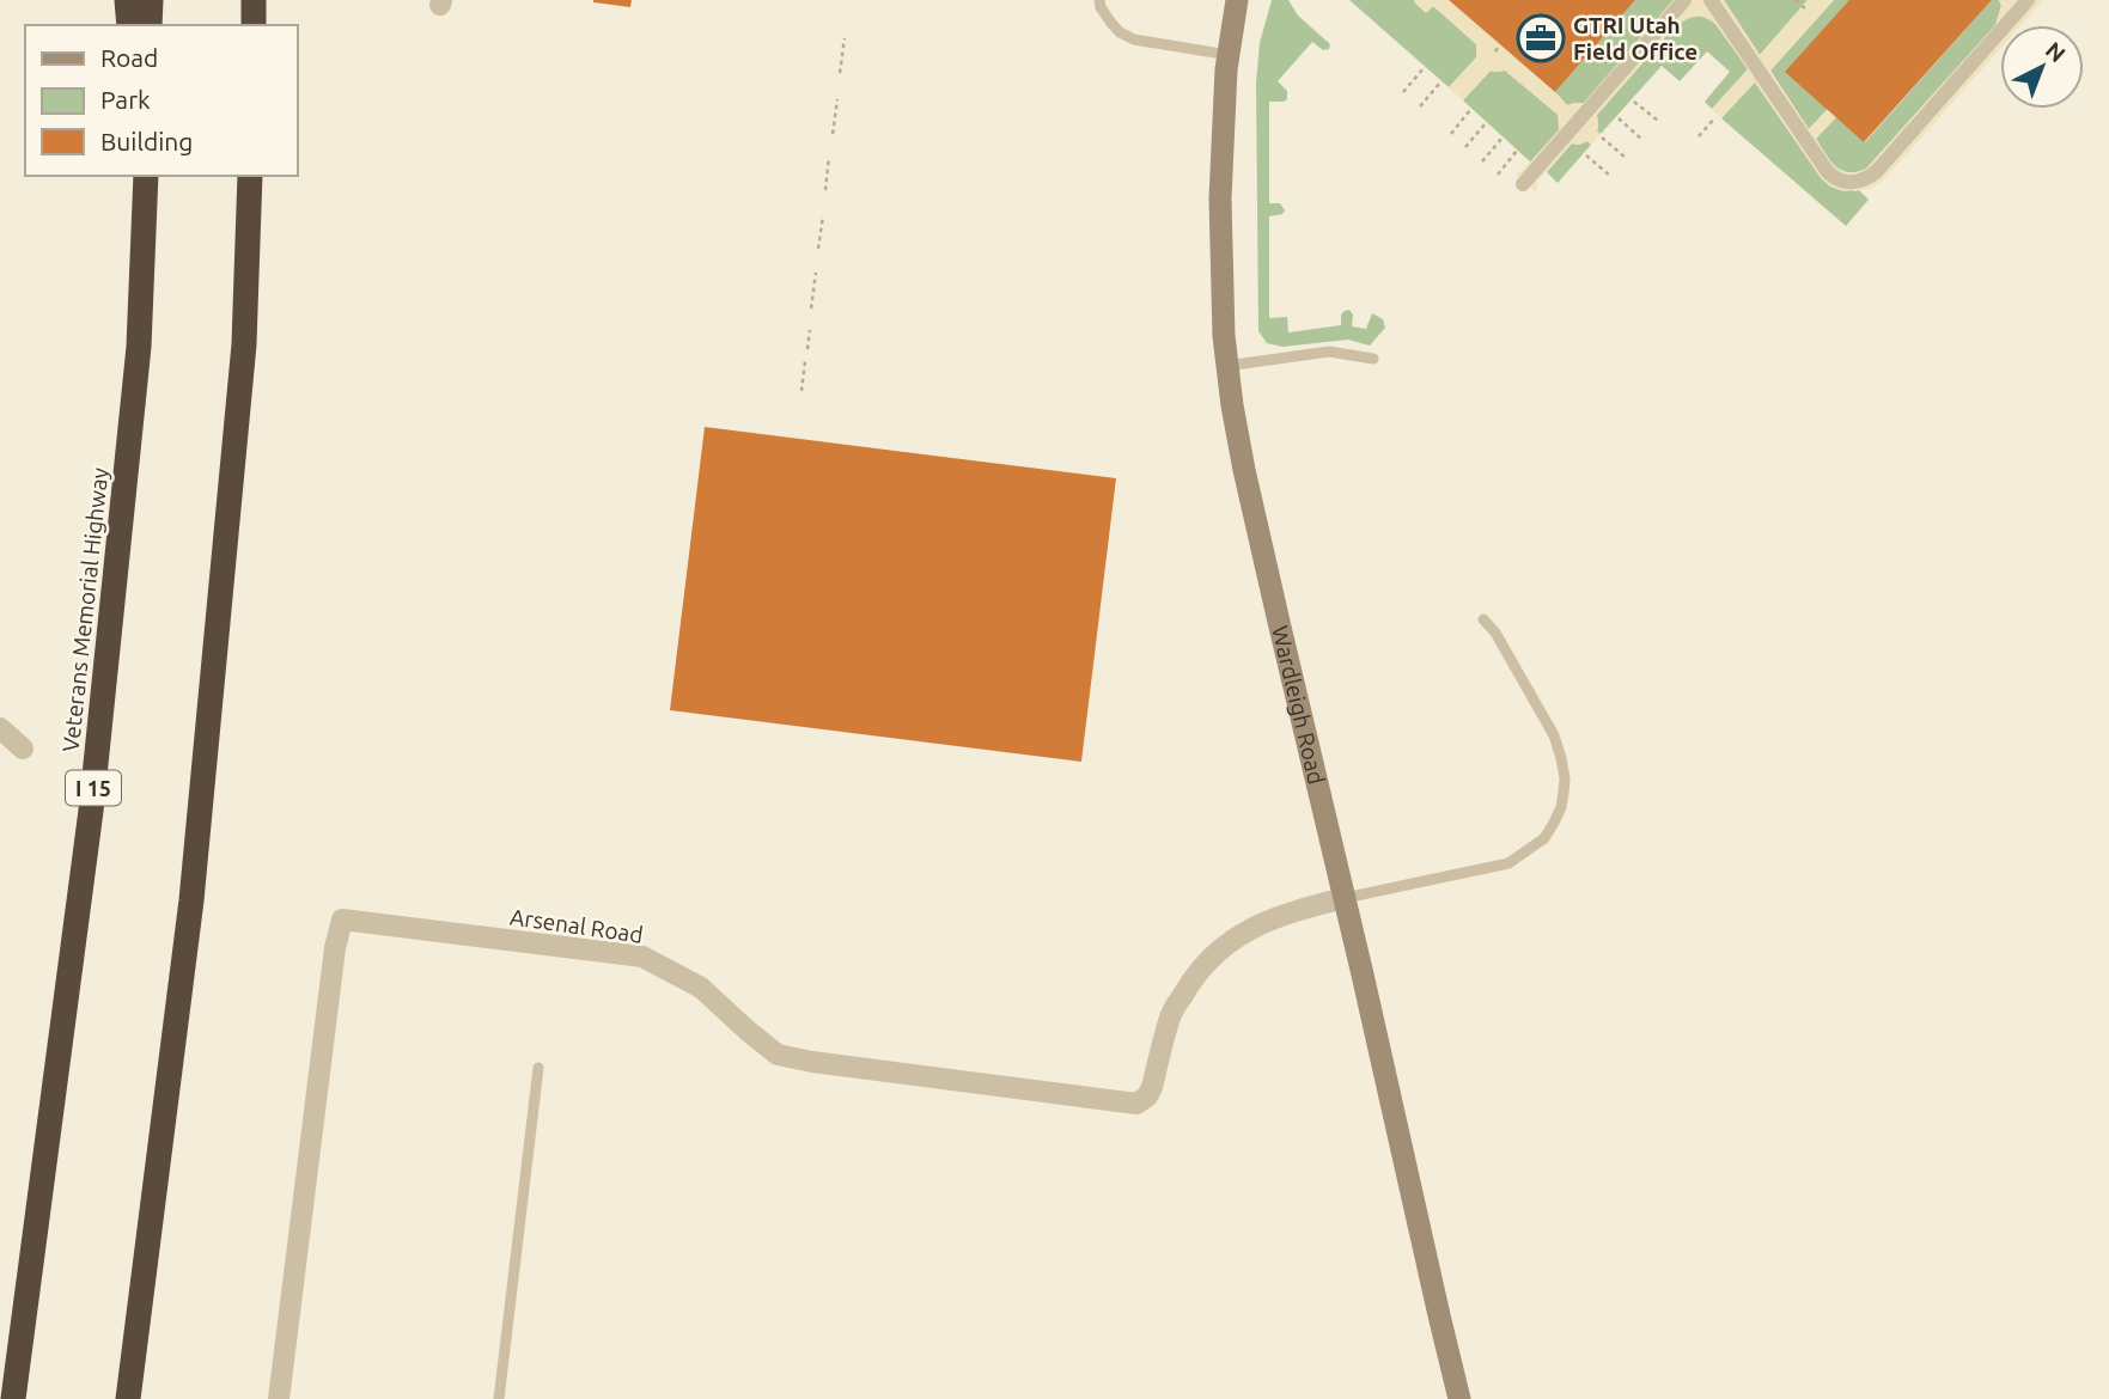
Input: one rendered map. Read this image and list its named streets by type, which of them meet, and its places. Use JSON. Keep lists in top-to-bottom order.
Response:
{
  "streets": {
    "highway": ["Veterans Memorial Highway", "I 15"],
    "main road": ["Wardleigh Road"],
    "street": ["Arsenal Road"]
  },
  "crossings": [
    ["Wardleigh Road", "Arsenal Road"]
  ],
  "places": {
    "office": ["GTRI Utah Field Office"]
  },
  "legend": ["Road", "Park", "Building"],
  "north": "top right"
}
